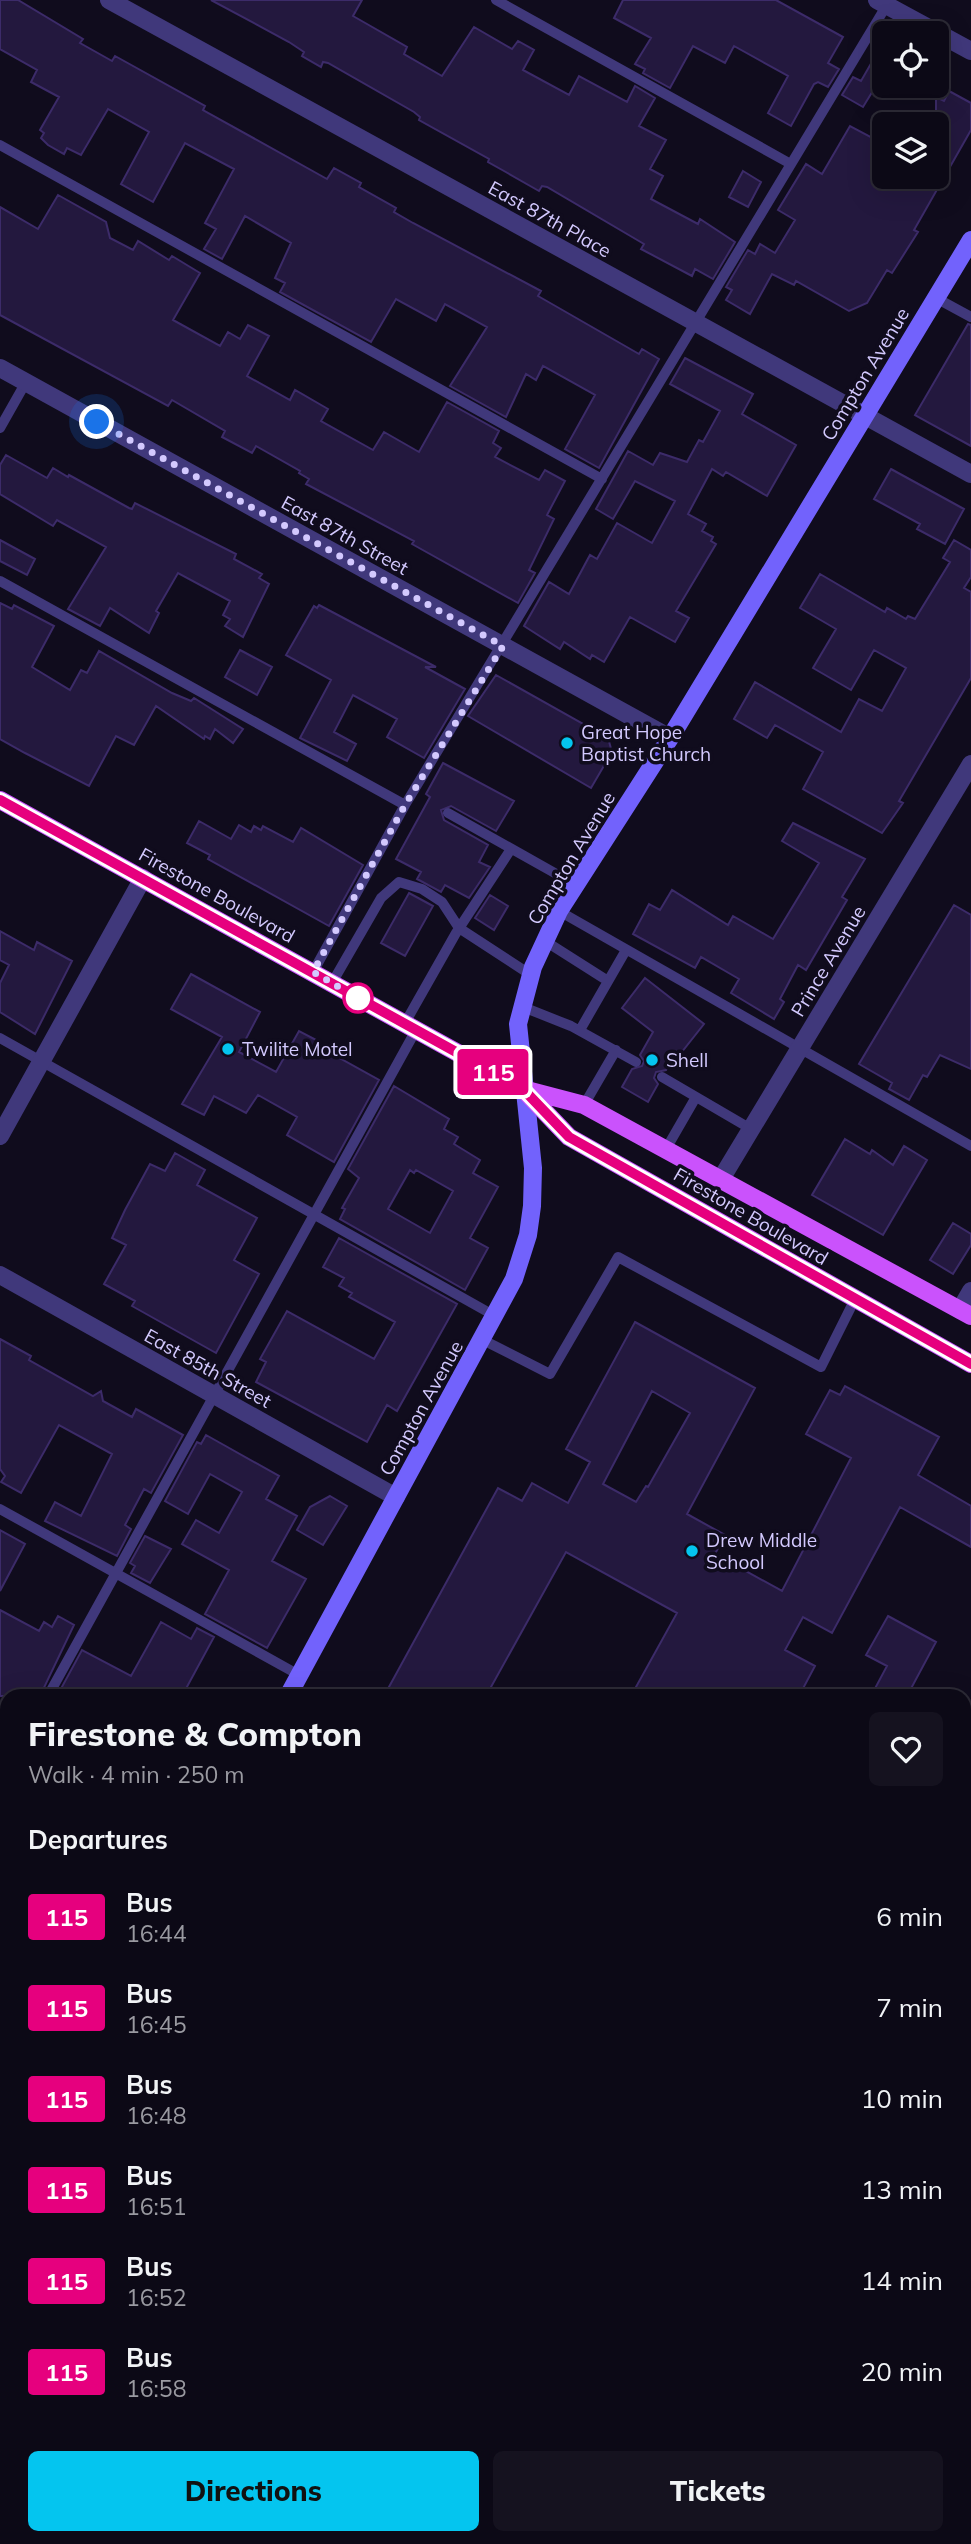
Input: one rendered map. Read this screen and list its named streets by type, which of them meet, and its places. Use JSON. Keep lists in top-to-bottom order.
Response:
{
  "streets": {
    "main road": ["Compton Avenue", "Firestone Boulevard"],
    "street": [
      "East 87th Place",
      "East 87th Street",
      "Prince Avenue",
      "East 85th Street"
    ]
  },
  "crossings": [
    ["East 87th Place", "Compton Avenue"],
    ["Compton Avenue", "East 87th Street"],
    ["Compton Avenue", "Firestone Boulevard"],
    ["Compton Avenue", "East 85th Street"],
    ["Firestone Boulevard", "Prince Avenue"]
  ],
  "places": [
    "Great Hope Baptist Church",
    "Twilite Motel",
    "Shell",
    "Drew Middle School"
  ],
  "lines": ["bus line 115"],
  "page": {
    "on_map": "115",
    "heading": [
      ["Firestone & Compton", "Walk · 4 min · 250 m"],
      "Departures"
    ],
    "list": [
      {
        "mark": "115",
        "name": "Bus",
        "note": "16:44",
        "value": "6 min"
      },
      {
        "mark": "115",
        "name": "Bus",
        "note": "16:45",
        "value": "7 min"
      },
      {
        "mark": "115",
        "name": "Bus",
        "note": "16:48",
        "value": "10 min"
      },
      {
        "mark": "115",
        "name": "Bus",
        "note": "16:51",
        "value": "13 min"
      },
      {
        "mark": "115",
        "name": "Bus",
        "note": "16:52",
        "value": "14 min"
      },
      {
        "mark": "115",
        "name": "Bus",
        "note": "16:58",
        "value": "20 min"
      }
    ],
    "buttons": ["Directions", "Tickets"]
  }
}
